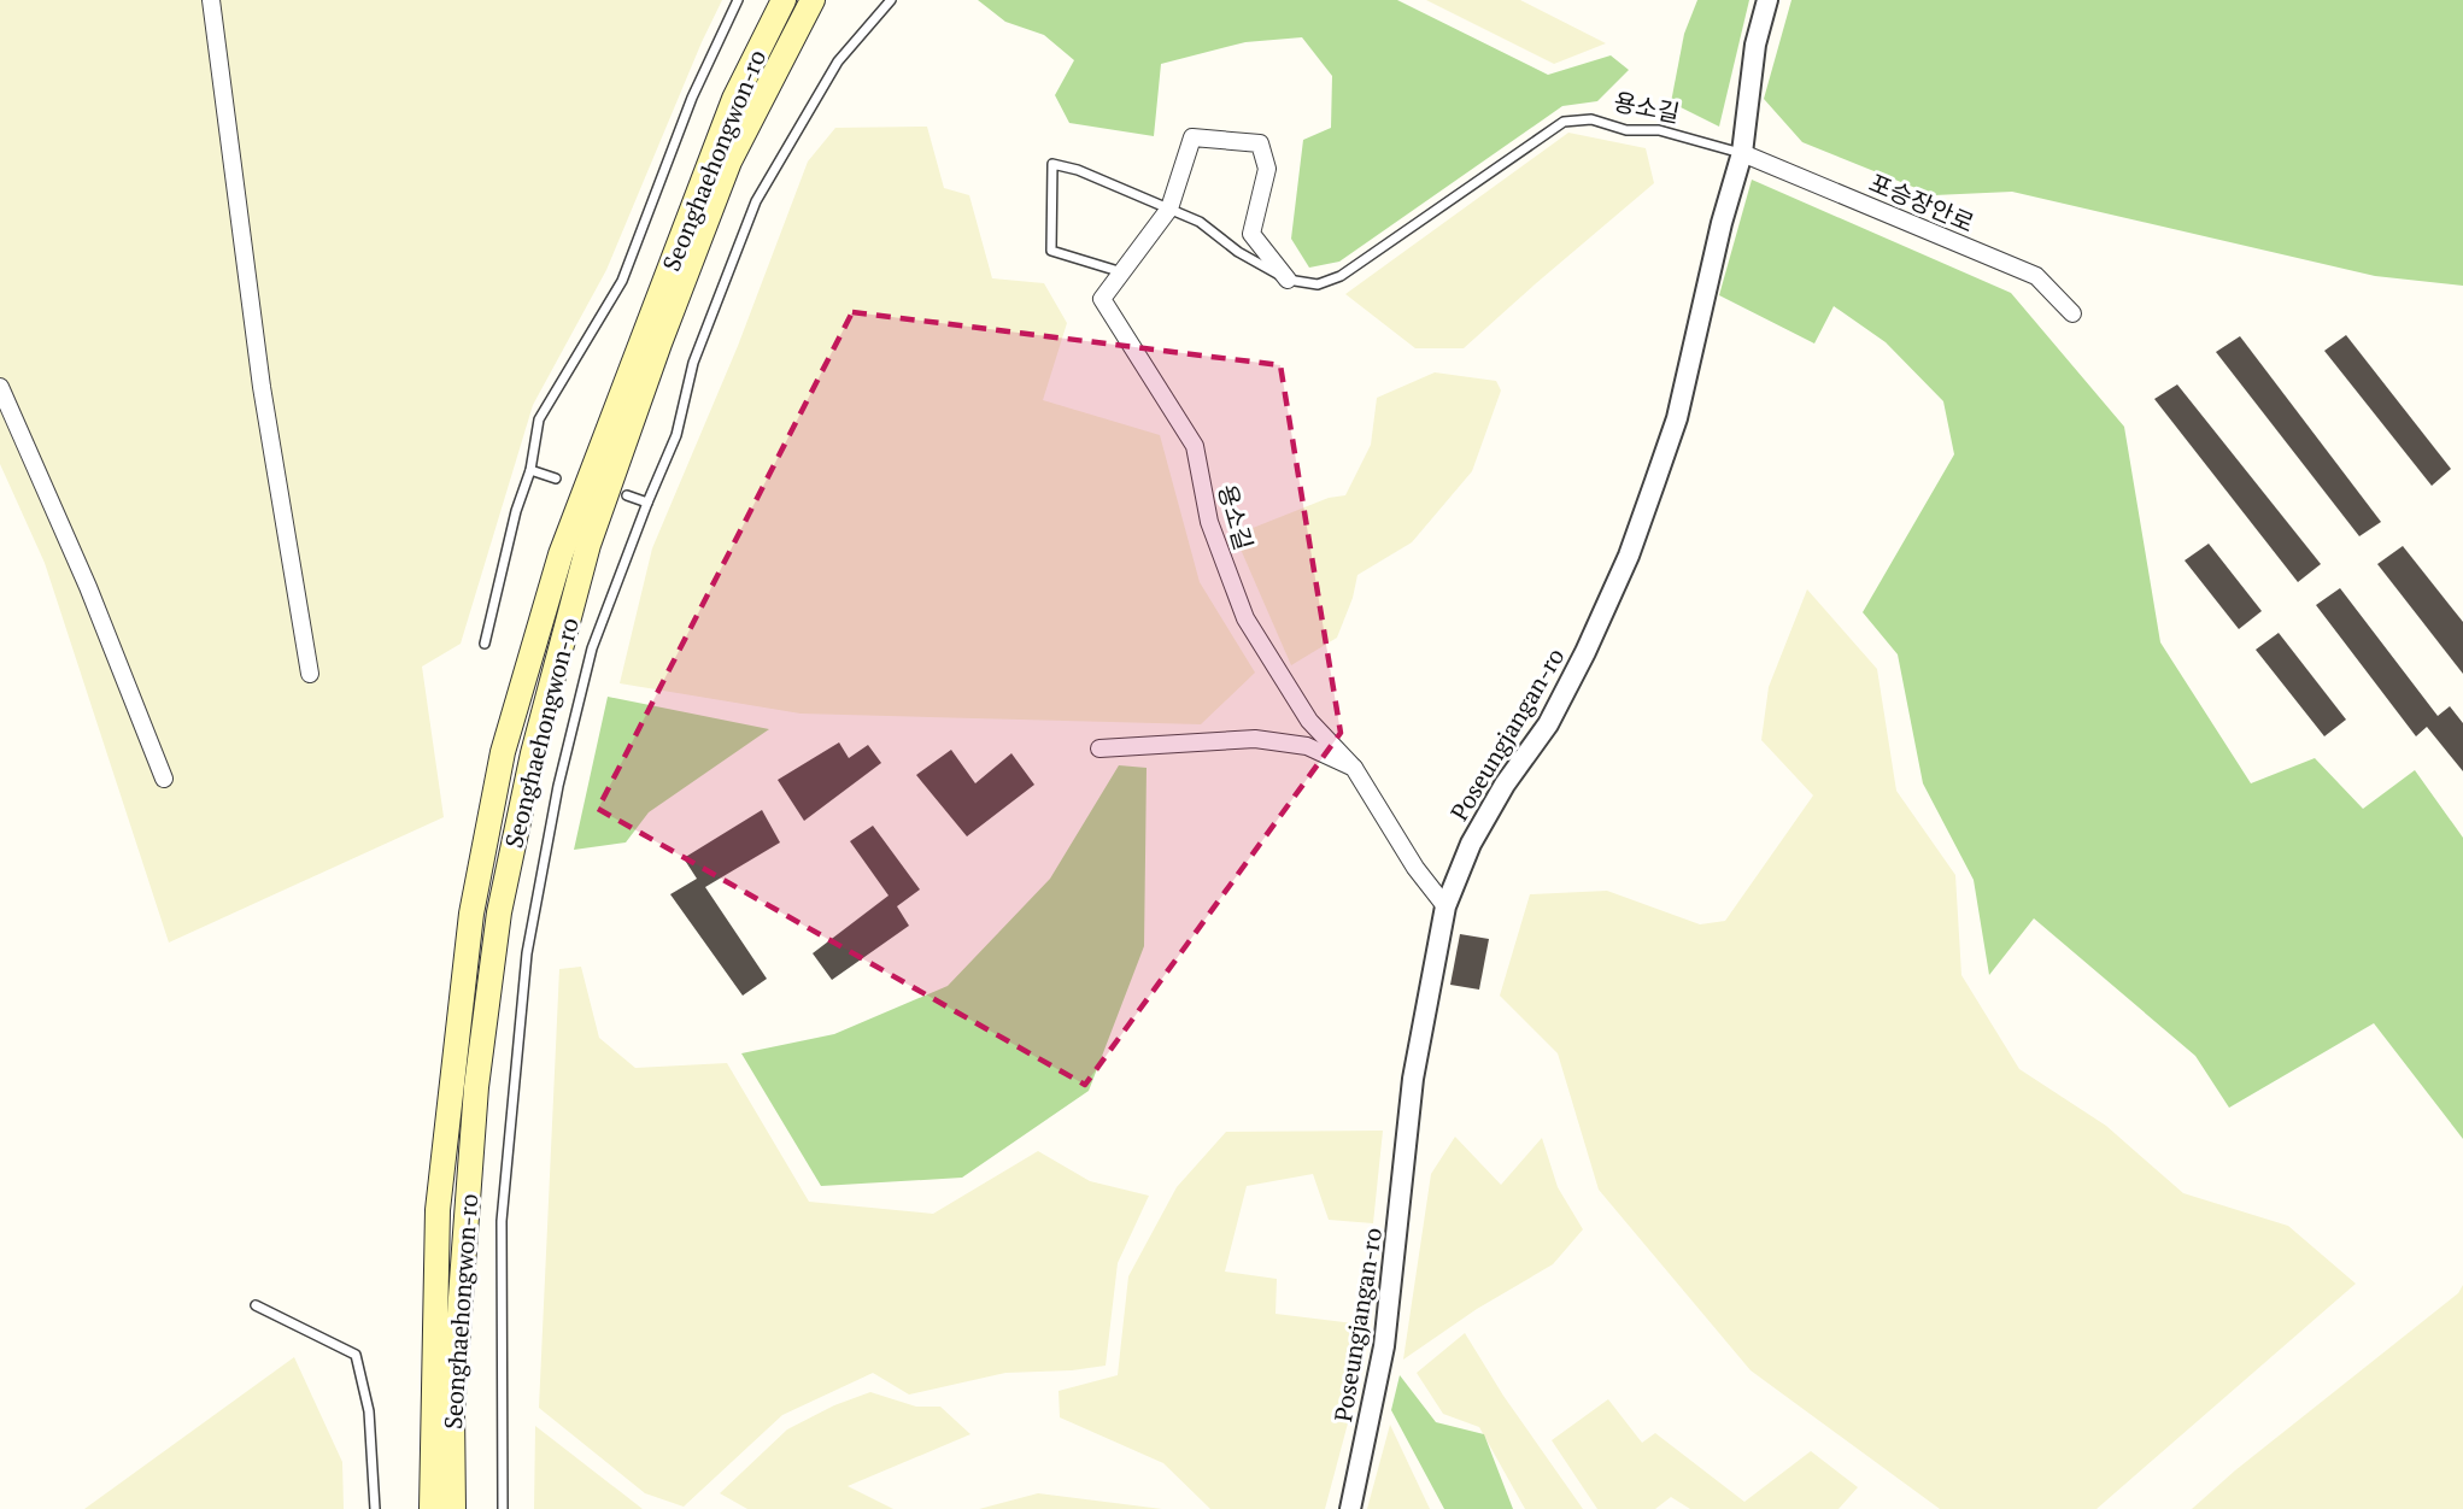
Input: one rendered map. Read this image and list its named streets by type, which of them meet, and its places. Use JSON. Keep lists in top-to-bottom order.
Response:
{
  "streets": {
    "main road": ["Seonghaehongwon-ro"],
    "street": ["용소길", "포승장안로", "Poseungjangan-ro"]
  },
  "crossings": [
    ["용소길", "포승장안로"],
    ["용소길", "Poseungjangan-ro"],
    ["포승장안로", "Poseungjangan-ro"]
  ]
}
